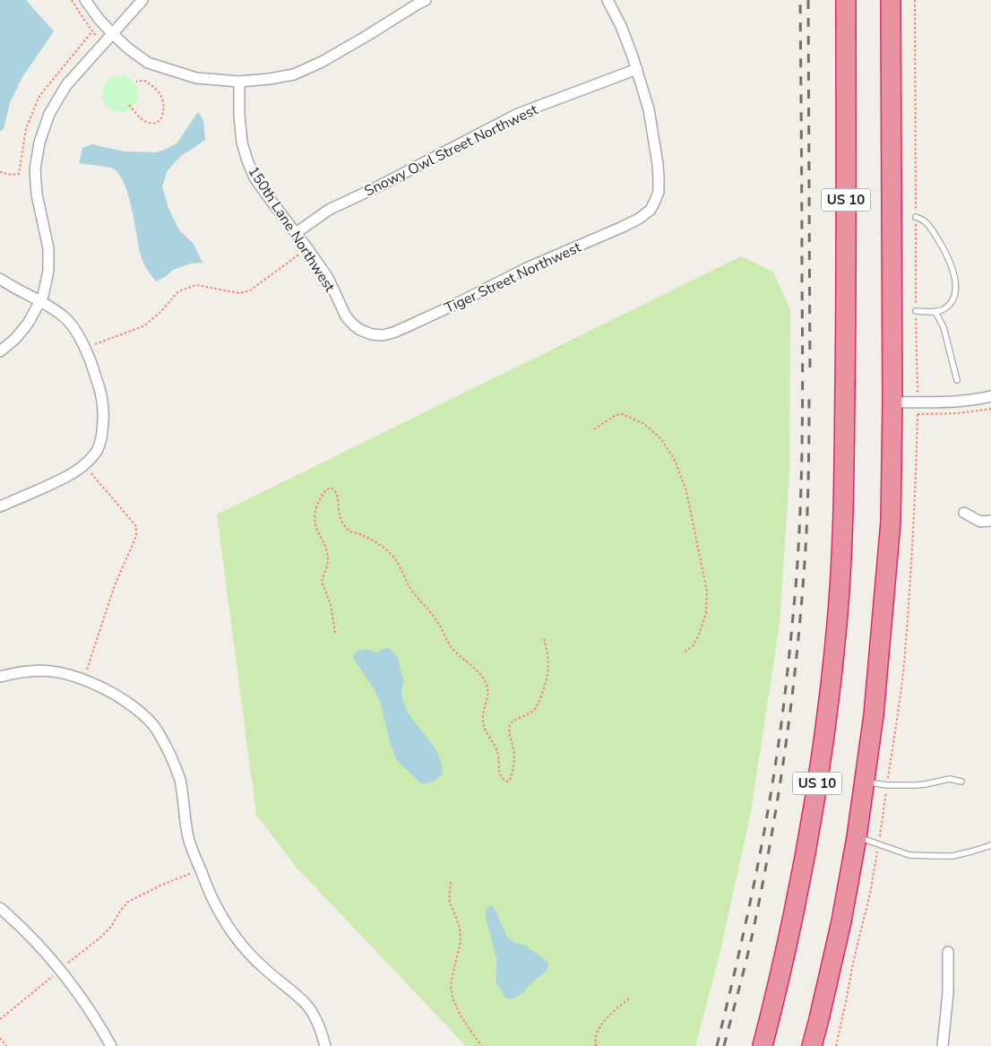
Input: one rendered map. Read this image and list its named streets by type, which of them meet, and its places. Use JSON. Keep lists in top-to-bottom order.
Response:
{
  "streets": {
    "highway": ["US 10"],
    "street": ["Snowy Owl Street Northwest", "150th Lane Northwest", "Tiger Street Northwest"]
  },
  "crossings": [
    ["Snowy Owl Street Northwest", "150th Lane Northwest"],
    ["Snowy Owl Street Northwest", "Tiger Street Northwest"],
    ["150th Lane Northwest", "Tiger Street Northwest"]
  ]
}
